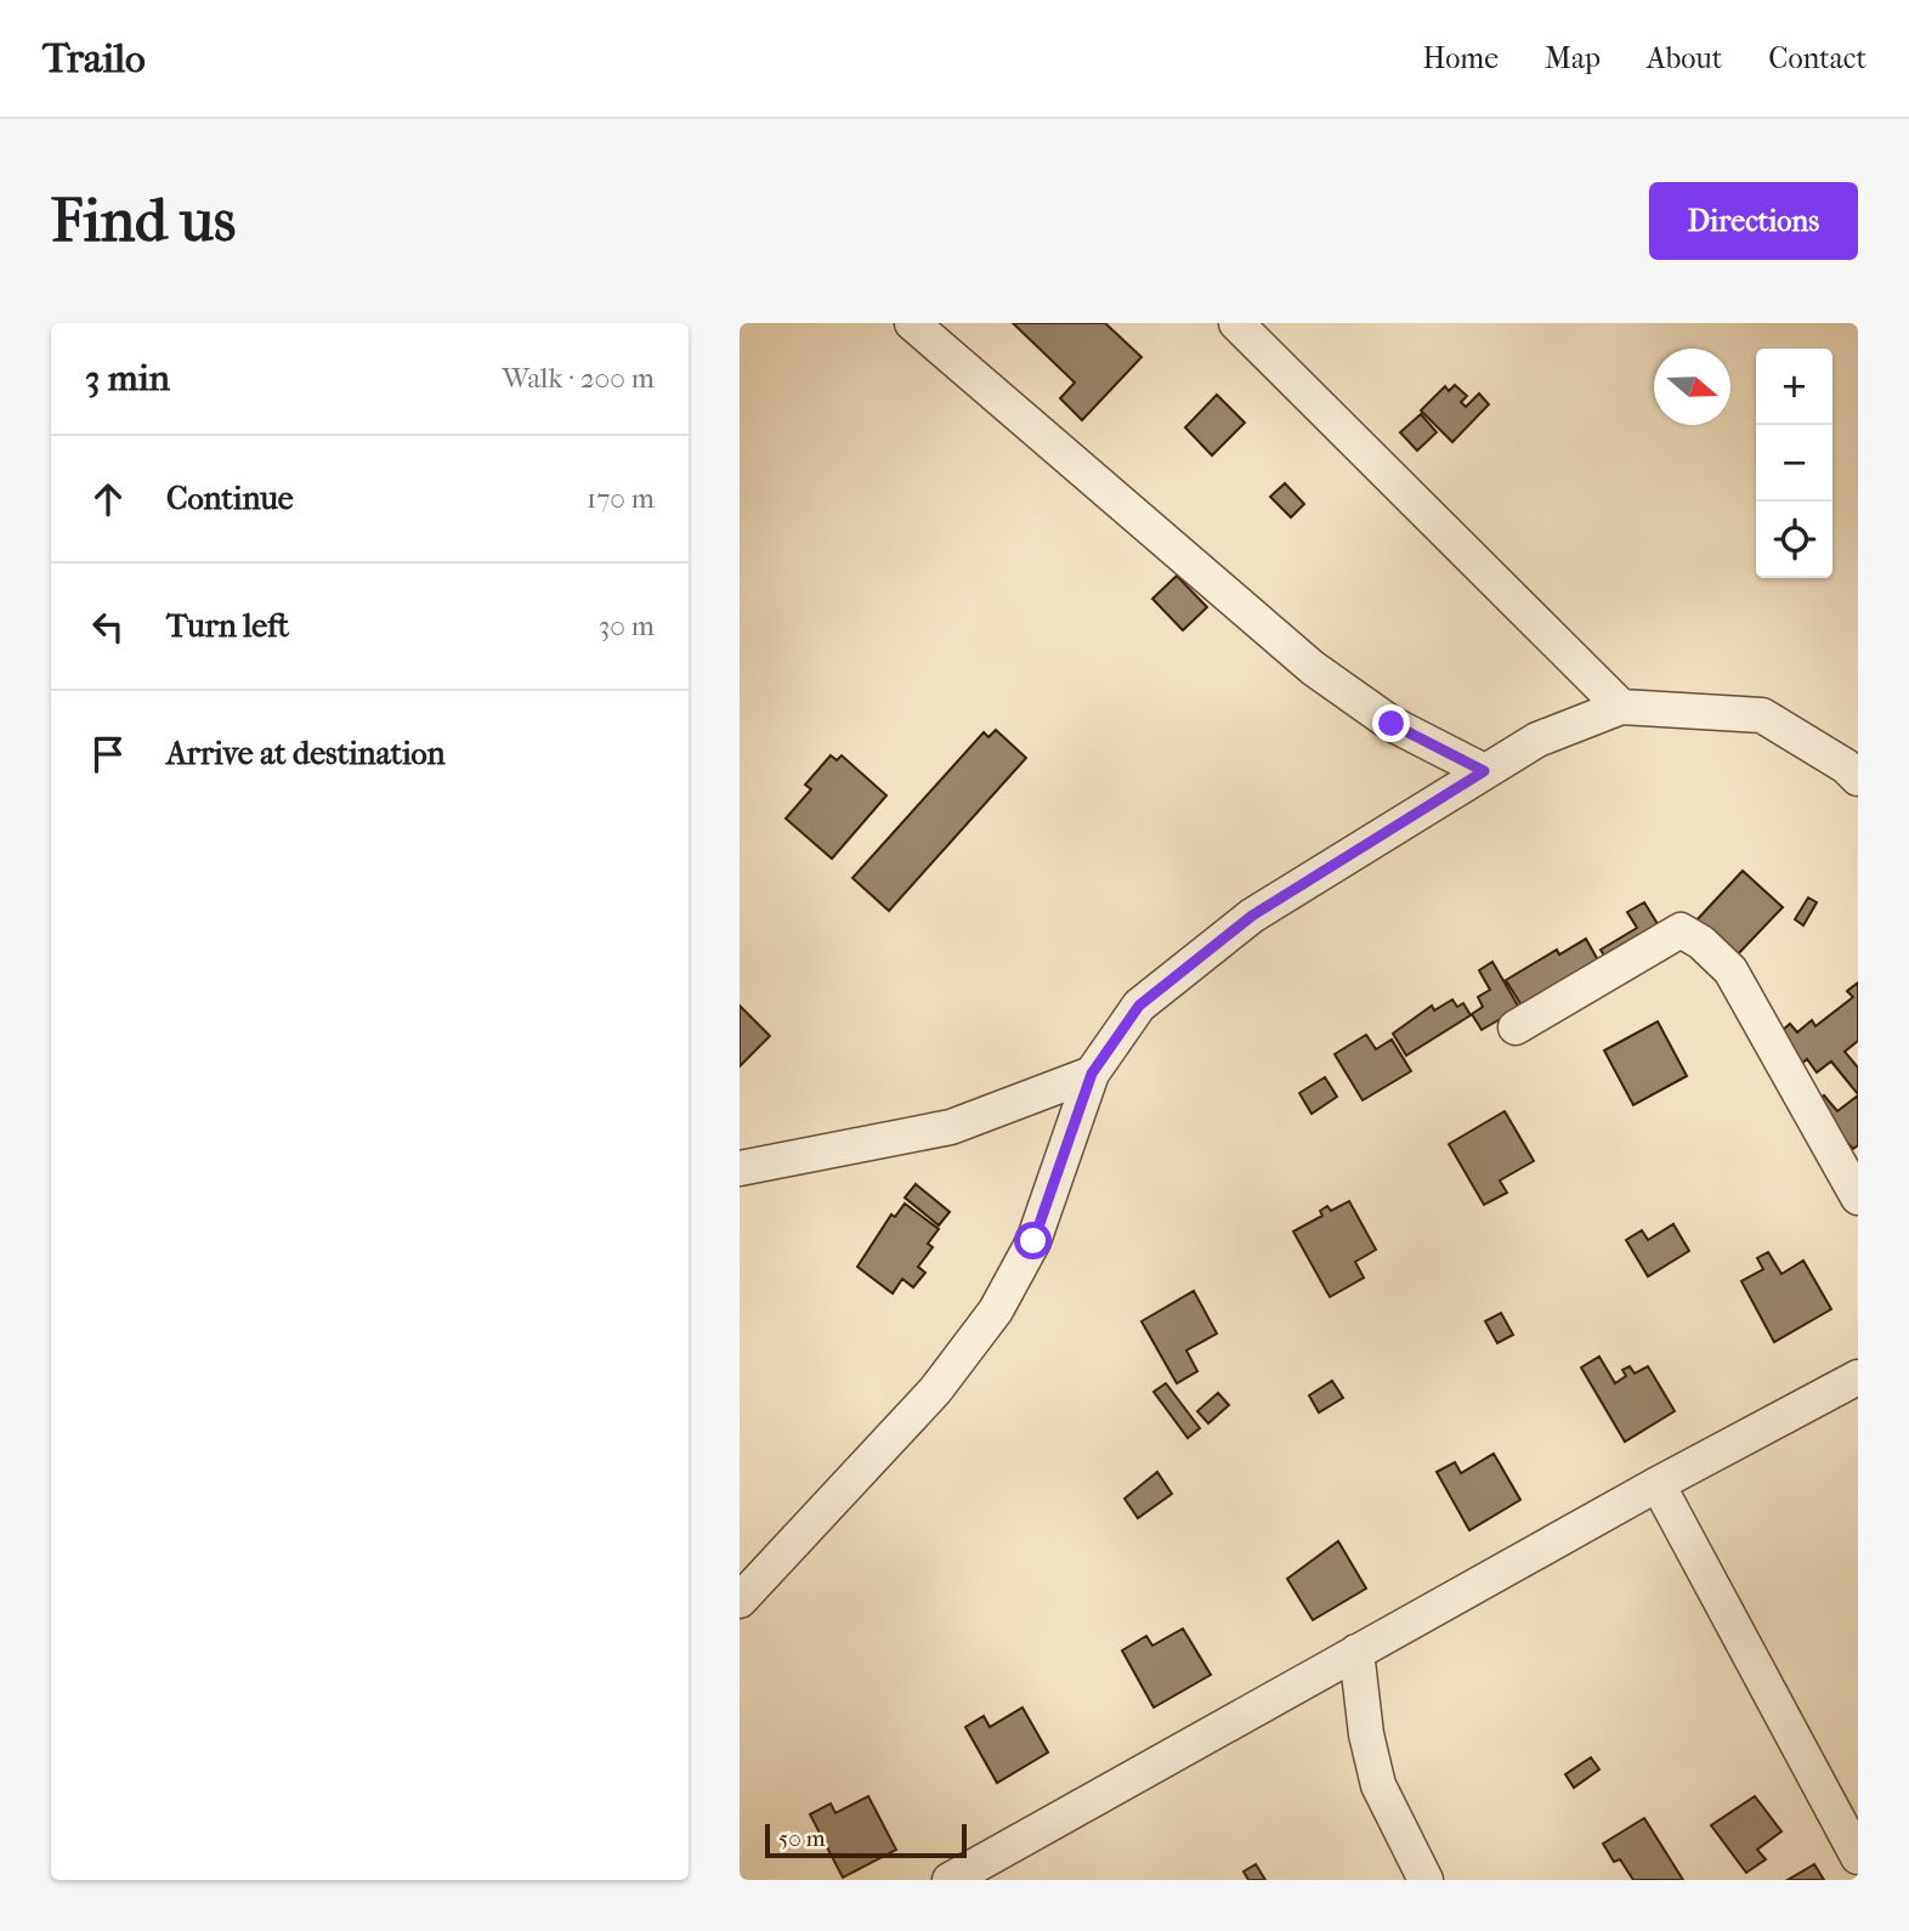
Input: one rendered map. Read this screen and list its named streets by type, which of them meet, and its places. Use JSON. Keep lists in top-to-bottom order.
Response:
{
  "scale_bar": "50 m",
  "north": "right",
  "page": {
    "header": "Trailo",
    "nav": [
      "Home",
      "Map",
      "About",
      "Contact"
    ],
    "buttons": "Directions",
    "title": "Find us",
    "heading": ["3 min", "Walk · 200 m"],
    "map_buttons": ["+", "−"],
    "list": [
      ["Continue", "170 m"],
      ["Turn left", "30 m"],
      "Arrive at destination"
    ],
    "scale": "50 m"
  }
}
